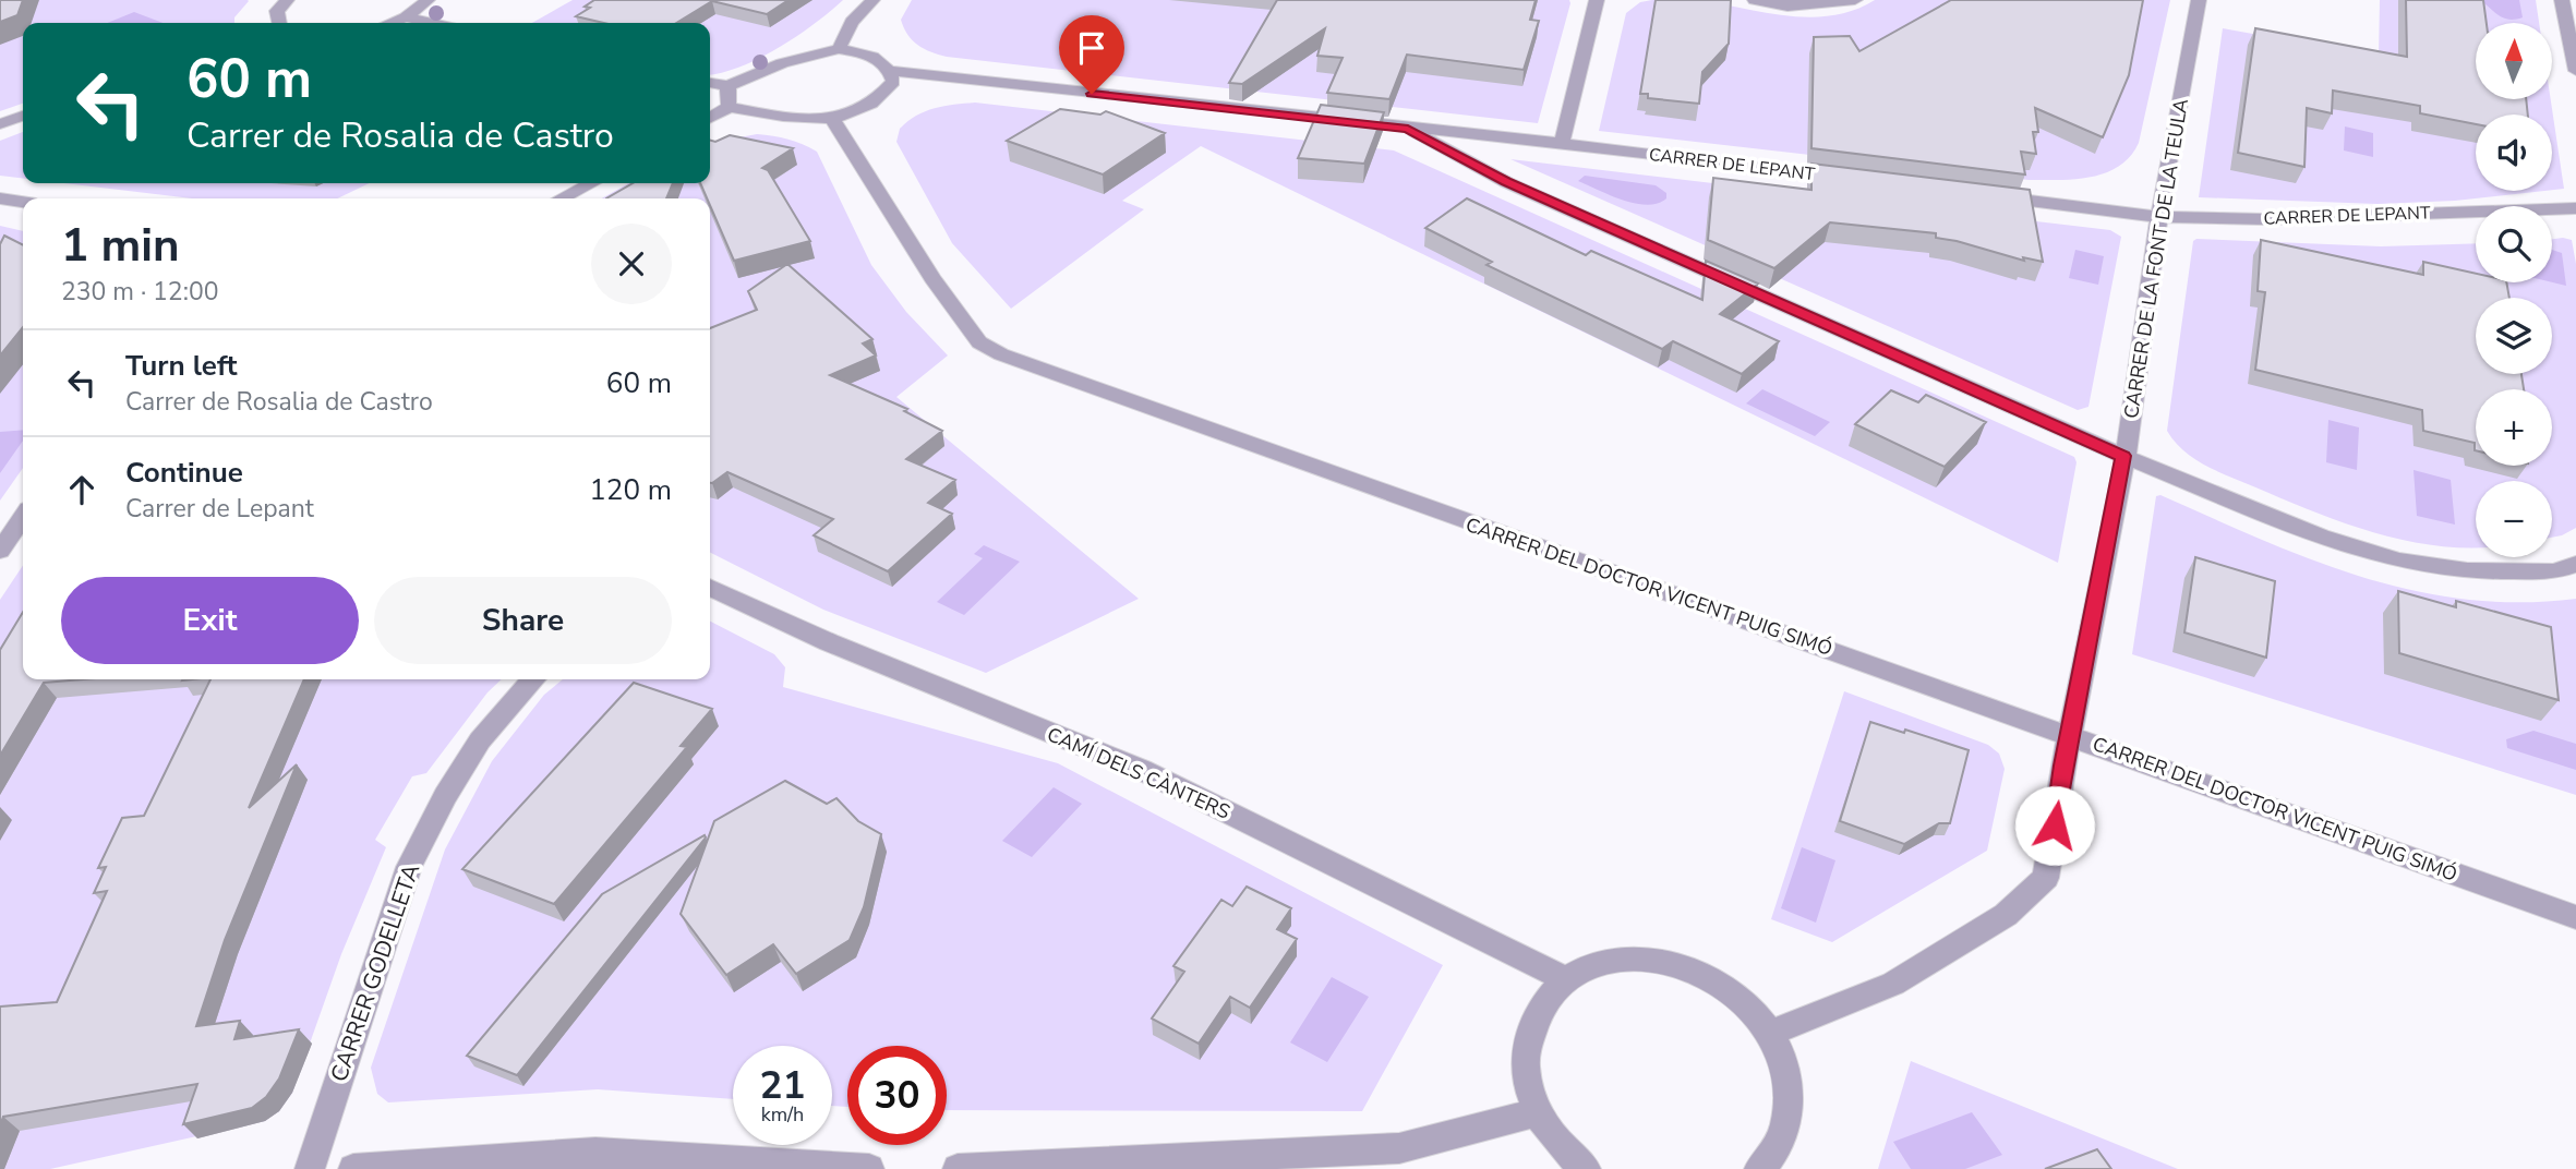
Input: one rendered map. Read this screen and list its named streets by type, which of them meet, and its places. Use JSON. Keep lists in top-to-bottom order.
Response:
{
  "streets": {
    "street": [
      "CARRER DE LEPANT",
      "CARRER DE LA FONT DE LA TEULA",
      "CARRER DEL DOCTOR VICENT PUIG SIMÓ",
      "CAMÍ DELS CÀNTERS",
      "CARRER GODELLETA"
    ]
  },
  "crossings": [
    ["CARRER DE LEPANT", "CARRER DE LA FONT DE LA TEULA"],
    ["CARRER DE LA FONT DE LA TEULA", "CARRER DEL DOCTOR VICENT PUIG SIMÓ"]
  ],
  "north": "top",
  "page": {
    "map_buttons": ["+", "−"],
    "turn": ["60 m", "Carrer de Rosalia de Castro"],
    "heading": ["1 min", "230 m · 12:00"],
    "list": [
      {
        "name": "Turn left",
        "note": "Carrer de Rosalia de Castro",
        "value": "60 m"
      },
      {
        "name": "Continue",
        "note": "Carrer de Lepant",
        "value": "120 m"
      }
    ],
    "buttons": ["Exit", "Share"],
    "speed": "21 km/h",
    "limit": "30"
  }
}
